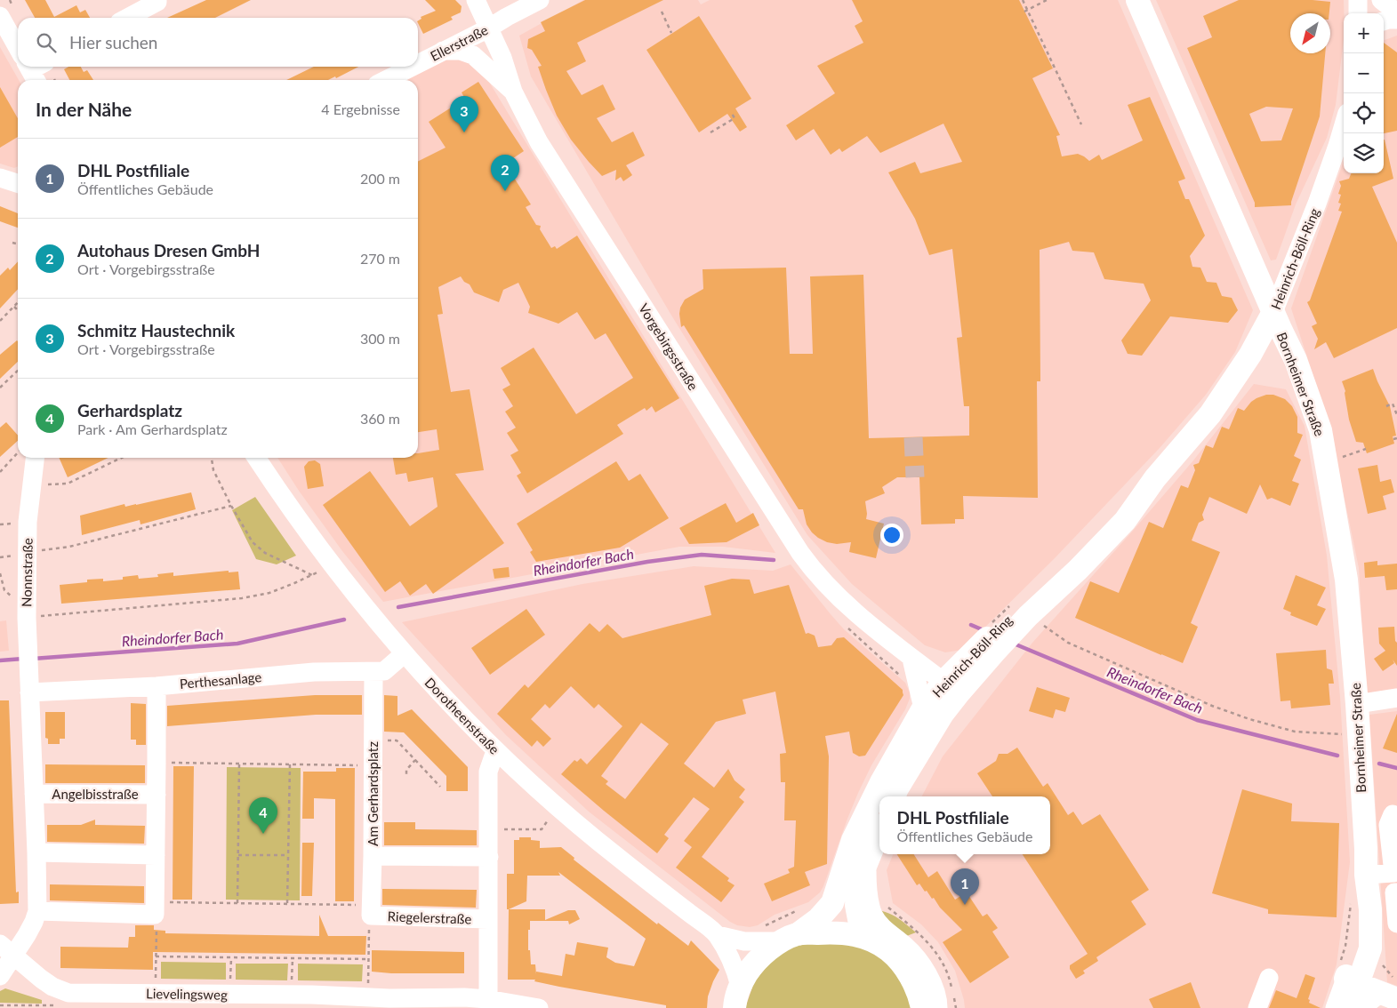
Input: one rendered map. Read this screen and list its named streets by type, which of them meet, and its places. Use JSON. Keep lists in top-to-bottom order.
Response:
{
  "streets": {
    "main road": ["Heinrich-Böll-Ring", "Bornheimer Straße"],
    "street": [
      "Ellerstraße",
      "Vorgebirgsstraße",
      "Nonnstraße",
      "Perthesanlage",
      "Dorotheenstraße",
      "Angelbisstraße",
      "Am Gerhardsplatz",
      "Riegelerstraße",
      "Lievelingsweg"
    ]
  },
  "crossings": [
    ["Ellerstraße", "Vorgebirgsstraße"],
    ["Heinrich-Böll-Ring", "Vorgebirgsstraße"],
    ["Heinrich-Böll-Ring", "Bornheimer Straße"],
    ["Heinrich-Böll-Ring", "Dorotheenstraße"],
    ["Nonnstraße", "Perthesanlage"],
    ["Nonnstraße", "Angelbisstraße"],
    ["Perthesanlage", "Dorotheenstraße"],
    ["Perthesanlage", "Angelbisstraße"],
    ["Perthesanlage", "Am Gerhardsplatz"],
    ["Dorotheenstraße", "Riegelerstraße"],
    ["Angelbisstraße", "Lievelingsweg"],
    ["Am Gerhardsplatz", "Riegelerstraße"],
    ["Riegelerstraße", "Lievelingsweg"]
  ],
  "water": ["Rheindorfer Bach"],
  "north": "bottom left",
  "page": {
    "map_buttons": ["+", "−"],
    "search": "Hier suchen",
    "heading": ["In der Nähe", "4 Ergebnisse"],
    "pins": [
      "3",
      "2",
      "4",
      "1"
    ],
    "list": [
      {
        "mark": "1",
        "name": "DHL Postfiliale",
        "note": "Öffentliches Gebäude",
        "value": "200 m"
      },
      {
        "mark": "2",
        "name": "Autohaus Dresen GmbH",
        "note": "Ort · Vorgebirgsstraße",
        "value": "270 m"
      },
      {
        "mark": "3",
        "name": "Schmitz Haustechnik",
        "note": "Ort · Vorgebirgsstraße",
        "value": "300 m"
      },
      {
        "mark": "4",
        "name": "Gerhardsplatz",
        "note": "Park · Am Gerhardsplatz",
        "value": "360 m"
      }
    ],
    "popup": ["DHL Postfiliale", "Öffentliches Gebäude"]
  }
}
